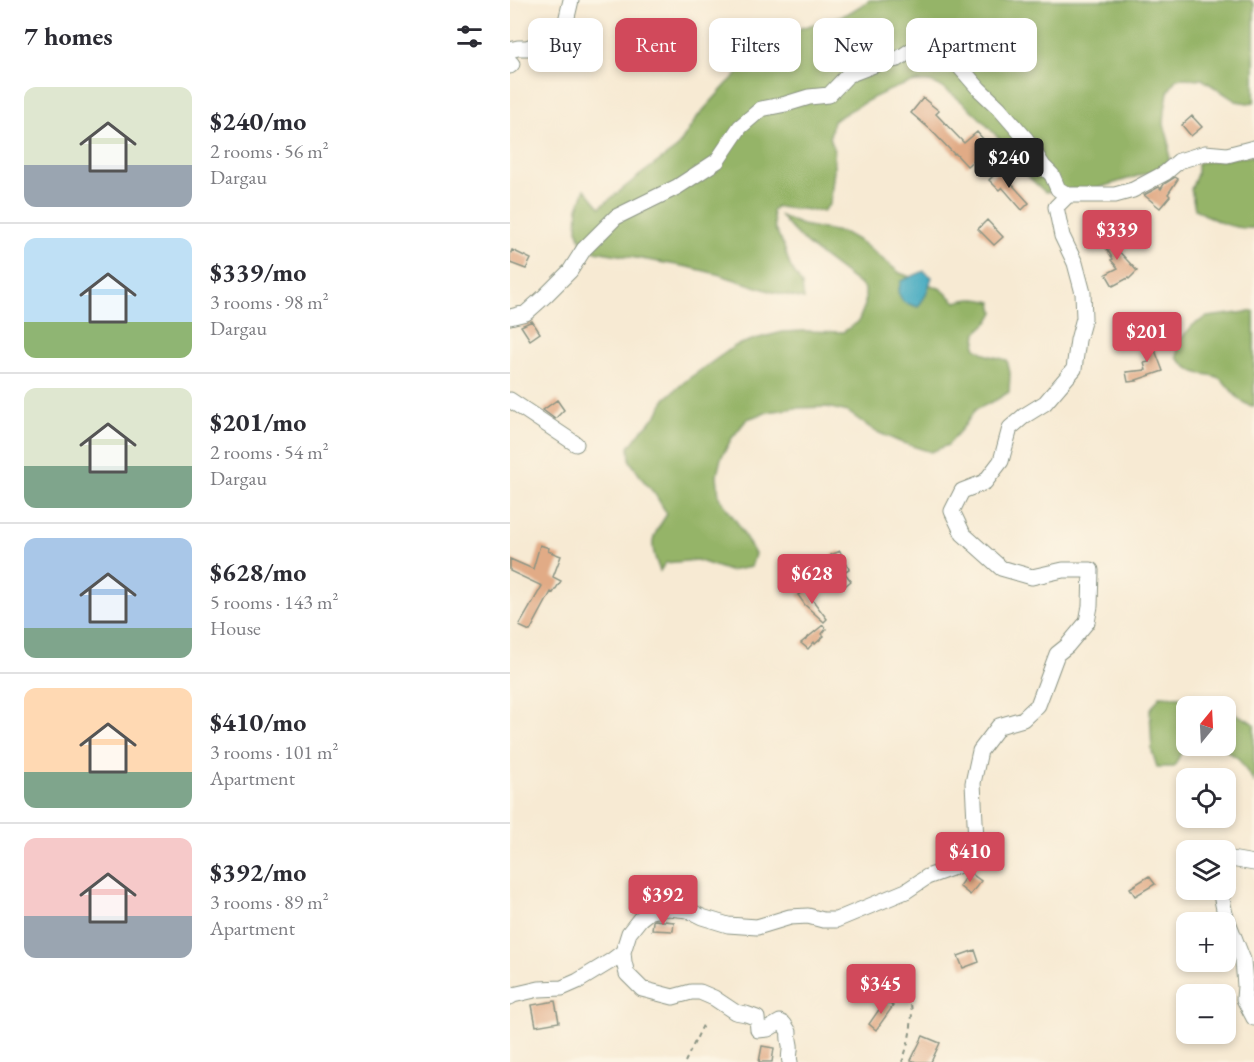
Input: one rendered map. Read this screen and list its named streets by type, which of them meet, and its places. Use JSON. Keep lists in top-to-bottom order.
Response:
{
  "north": "top",
  "page": {
    "heading": "7 homes",
    "chip": [
      "Buy",
      "Rent",
      "Filters",
      "New",
      "Apartment"
    ],
    "list": [
      {
        "name": "$240/mo",
        "note": "2 rooms · 56 m² · Dargau"
      },
      {
        "name": "$339/mo",
        "note": "3 rooms · 98 m² · Dargau"
      },
      {
        "name": "$201/mo",
        "note": "2 rooms · 54 m² · Dargau"
      },
      {
        "name": "$628/mo",
        "note": "5 rooms · 143 m² · House"
      },
      {
        "name": "$410/mo",
        "note": "3 rooms · 101 m² · Apartment"
      },
      {
        "name": "$392/mo",
        "note": "3 rooms · 89 m² · Apartment"
      }
    ],
    "price": [
      "$240",
      "$339",
      "$201",
      "$628",
      "$410",
      "$392",
      "$345"
    ],
    "map_buttons": ["+", "−"]
  }
}
